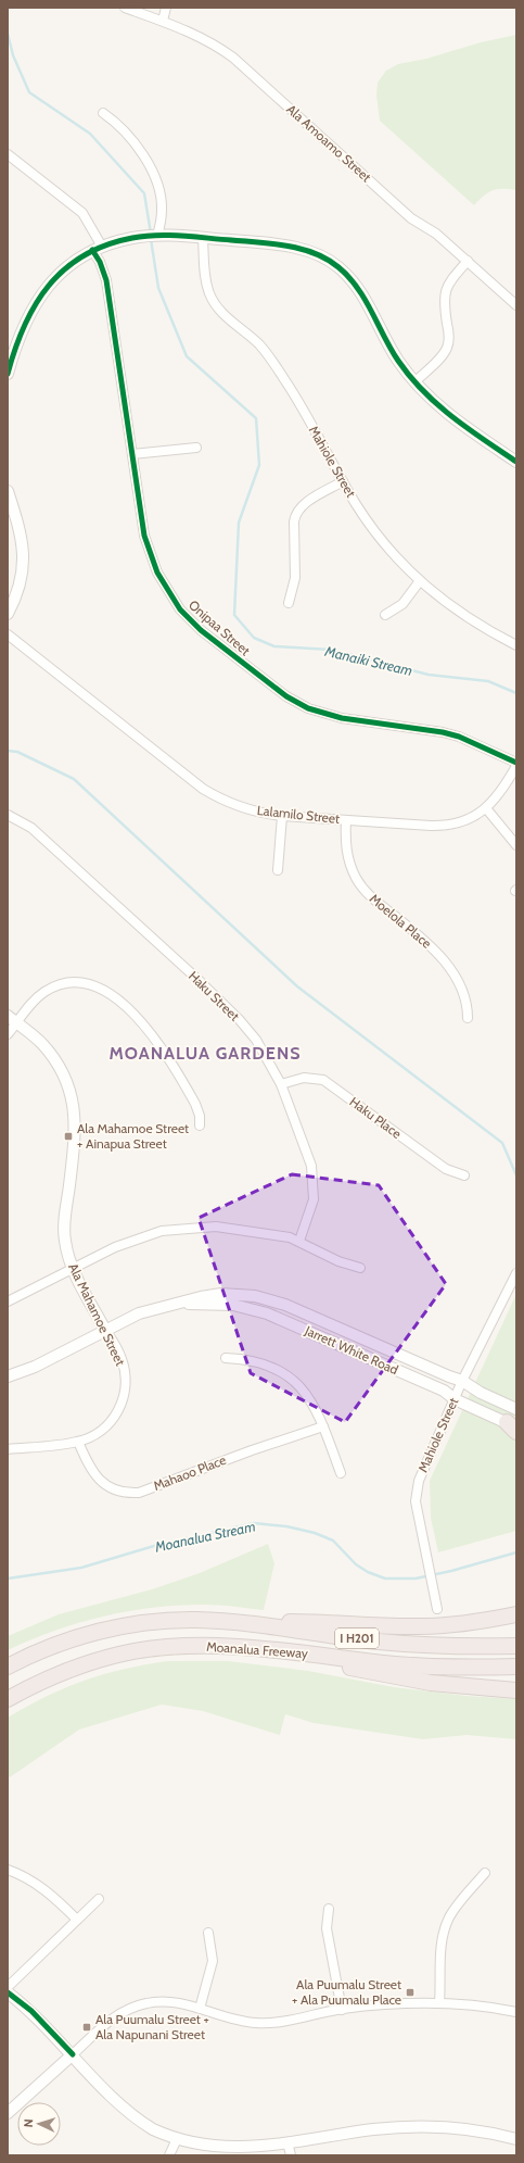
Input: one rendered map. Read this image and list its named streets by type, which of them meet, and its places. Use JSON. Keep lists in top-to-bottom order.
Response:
{
  "streets": {
    "highway": ["I H201", "Moanalua Freeway"],
    "street": [
      "Ala Amoamo Street",
      "Mahiole Street",
      "Onipaa Street",
      "Lalamilo Street",
      "Moelola Place",
      "Haku Street",
      "Haku Place",
      "Ala Mahamoe Street",
      "Jarrett White Road",
      "Mahaoo Place"
    ]
  },
  "crossings": [
    ["Mahiole Street", "Jarrett White Road"],
    ["Onipaa Street", "Lalamilo Street"],
    ["Lalamilo Street", "Moelola Place"],
    ["Haku Street", "Haku Place"],
    ["Ala Mahamoe Street", "Jarrett White Road"],
    ["Ala Mahamoe Street", "Mahaoo Place"]
  ],
  "districts": ["MOANALUA GARDENS"],
  "water": ["Manaiki Stream", "Moanalua Stream"],
  "places": {
    "transit": ["Ala Mahamoe Street + Ainapua Street", "Ala Puumalu Street + Ala Puumalu Place", "Ala Puumalu Street + Ala Napunani Street"]
  },
  "north": "left"
}
